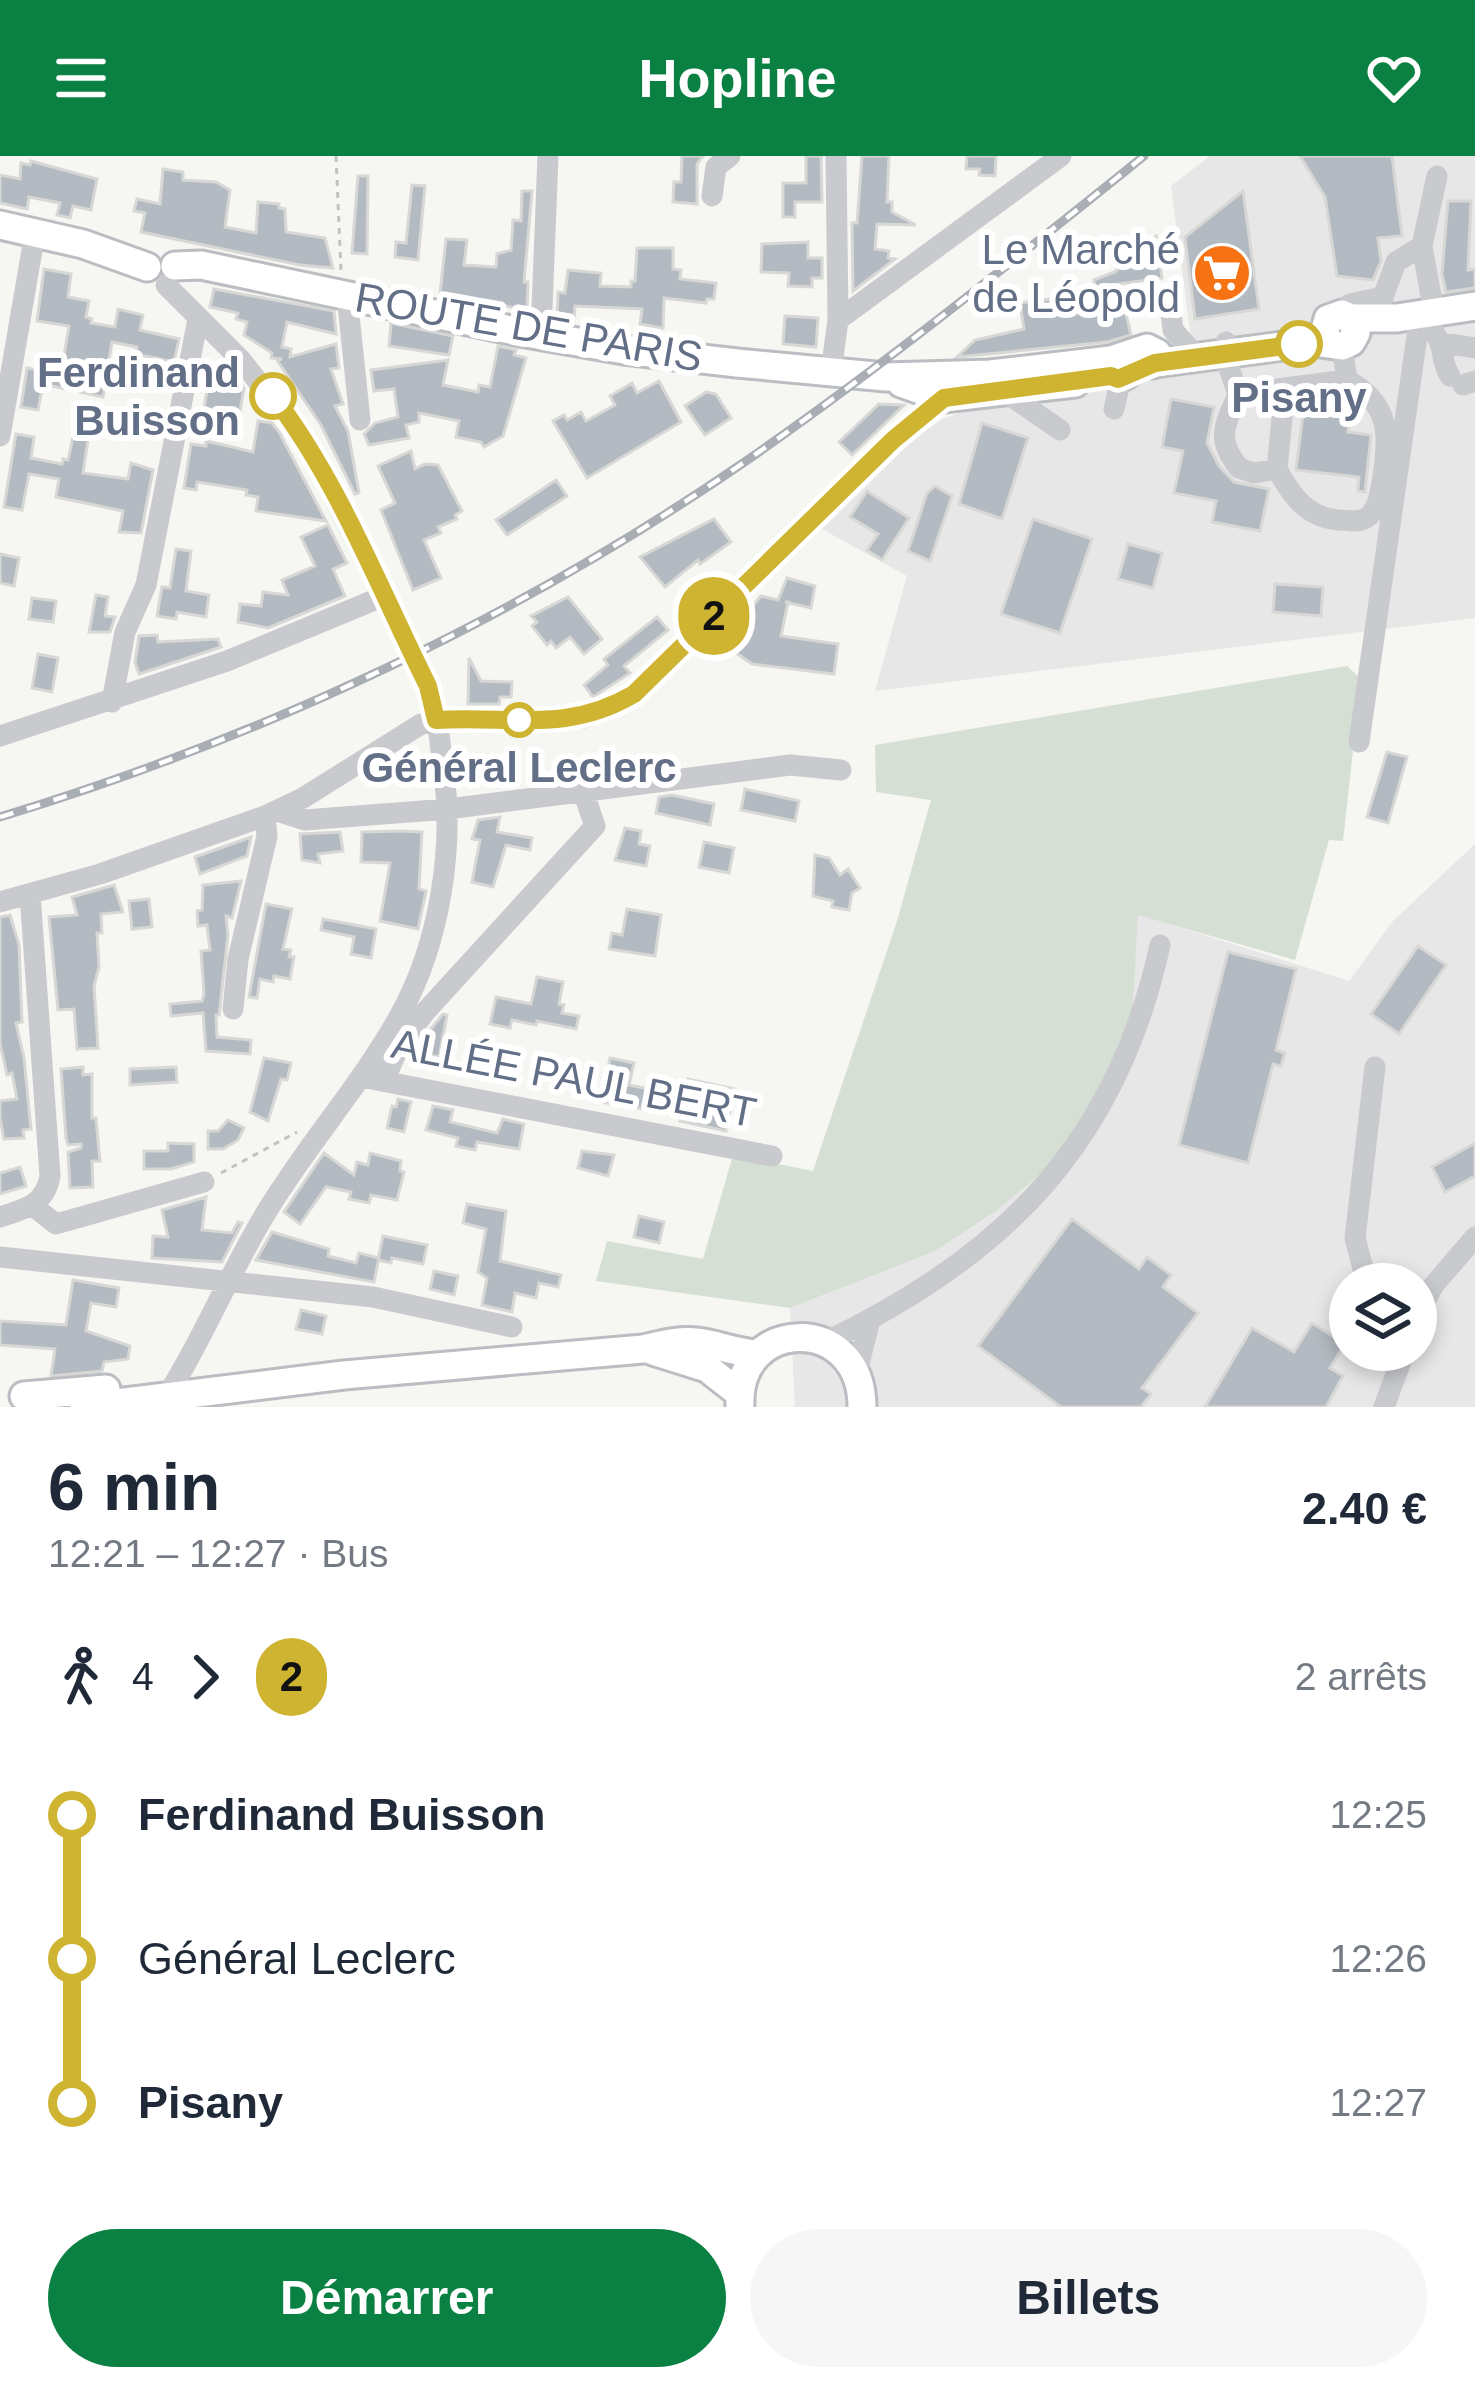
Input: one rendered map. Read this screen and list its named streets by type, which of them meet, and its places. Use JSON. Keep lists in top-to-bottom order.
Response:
{
  "streets": {
    "main road": ["ROUTE DE PARIS"],
    "street": ["ALLÉE PAUL BERT"]
  },
  "places": {
    "supermarket": ["Le Marché de Léopold"],
    "other": ["Pisany", "Ferdinand Buisson", "Général Leclerc"]
  },
  "lines": ["bus line 2"],
  "page": {
    "header": "Hopline",
    "on_map": "2",
    "heading": ["6 min", "12:21 – 12:27 · Bus", "2.40 €"],
    "legs": ["4", "2", "2 arrêts"],
    "list": [
      {
        "name": "Ferdinand Buisson",
        "value": "12:25"
      },
      {
        "name": "Général Leclerc",
        "value": "12:26"
      },
      {
        "name": "Pisany",
        "value": "12:27"
      }
    ],
    "buttons": ["Démarrer", "Billets"]
  }
}
